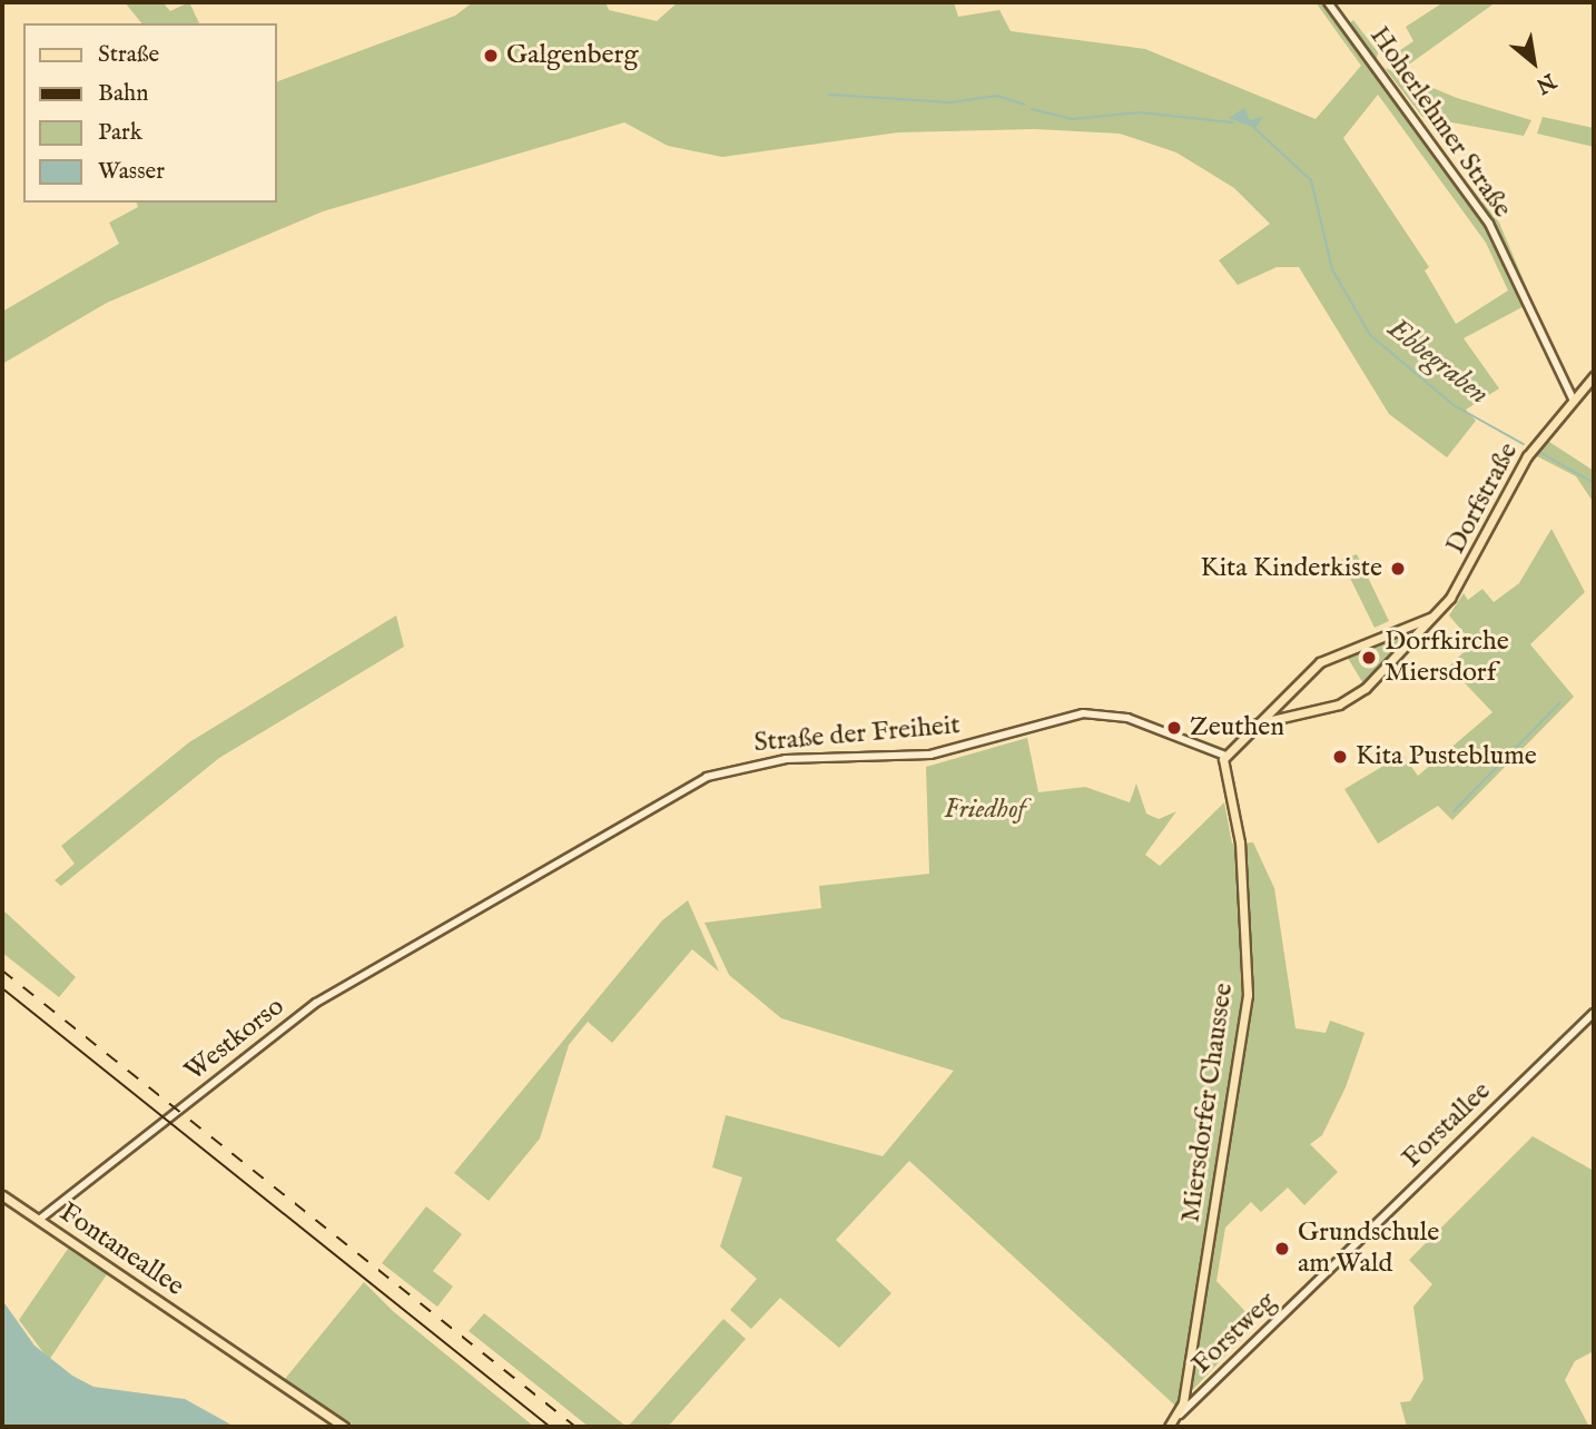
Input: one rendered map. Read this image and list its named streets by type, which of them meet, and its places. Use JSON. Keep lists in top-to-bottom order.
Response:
{
  "streets": {
    "main road": [
      "Dorfstraße",
      "Miersdorfer Chaussee",
      "Fontaneallee",
      "Forstweg"
    ],
    "street": [
      "Hoherlehmer Straße",
      "Straße der Freiheit",
      "Westkorso",
      "Forstallee"
    ]
  },
  "crossings": [
    ["Hoherlehmer Straße", "Dorfstraße"],
    ["Dorfstraße", "Straße der Freiheit"],
    ["Dorfstraße", "Miersdorfer Chaussee"],
    ["Straße der Freiheit", "Westkorso"],
    ["Straße der Freiheit", "Miersdorfer Chaussee"],
    ["Westkorso", "Fontaneallee"],
    ["Miersdorfer Chaussee", "Forstweg"],
    ["Forstallee", "Forstweg"]
  ],
  "water": ["Ebbegraben"],
  "parks": ["Friedhof"],
  "places": [
    "Galgenberg",
    "Kita Kinderkiste",
    "Dorfkirche Miersdorf",
    "Zeuthen",
    "Kita Pusteblume",
    "Grundschule am Wald"
  ],
  "legend": [
    "Straße",
    "Bahn",
    "Park",
    "Wasser"
  ],
  "north": "bottom right"
}
